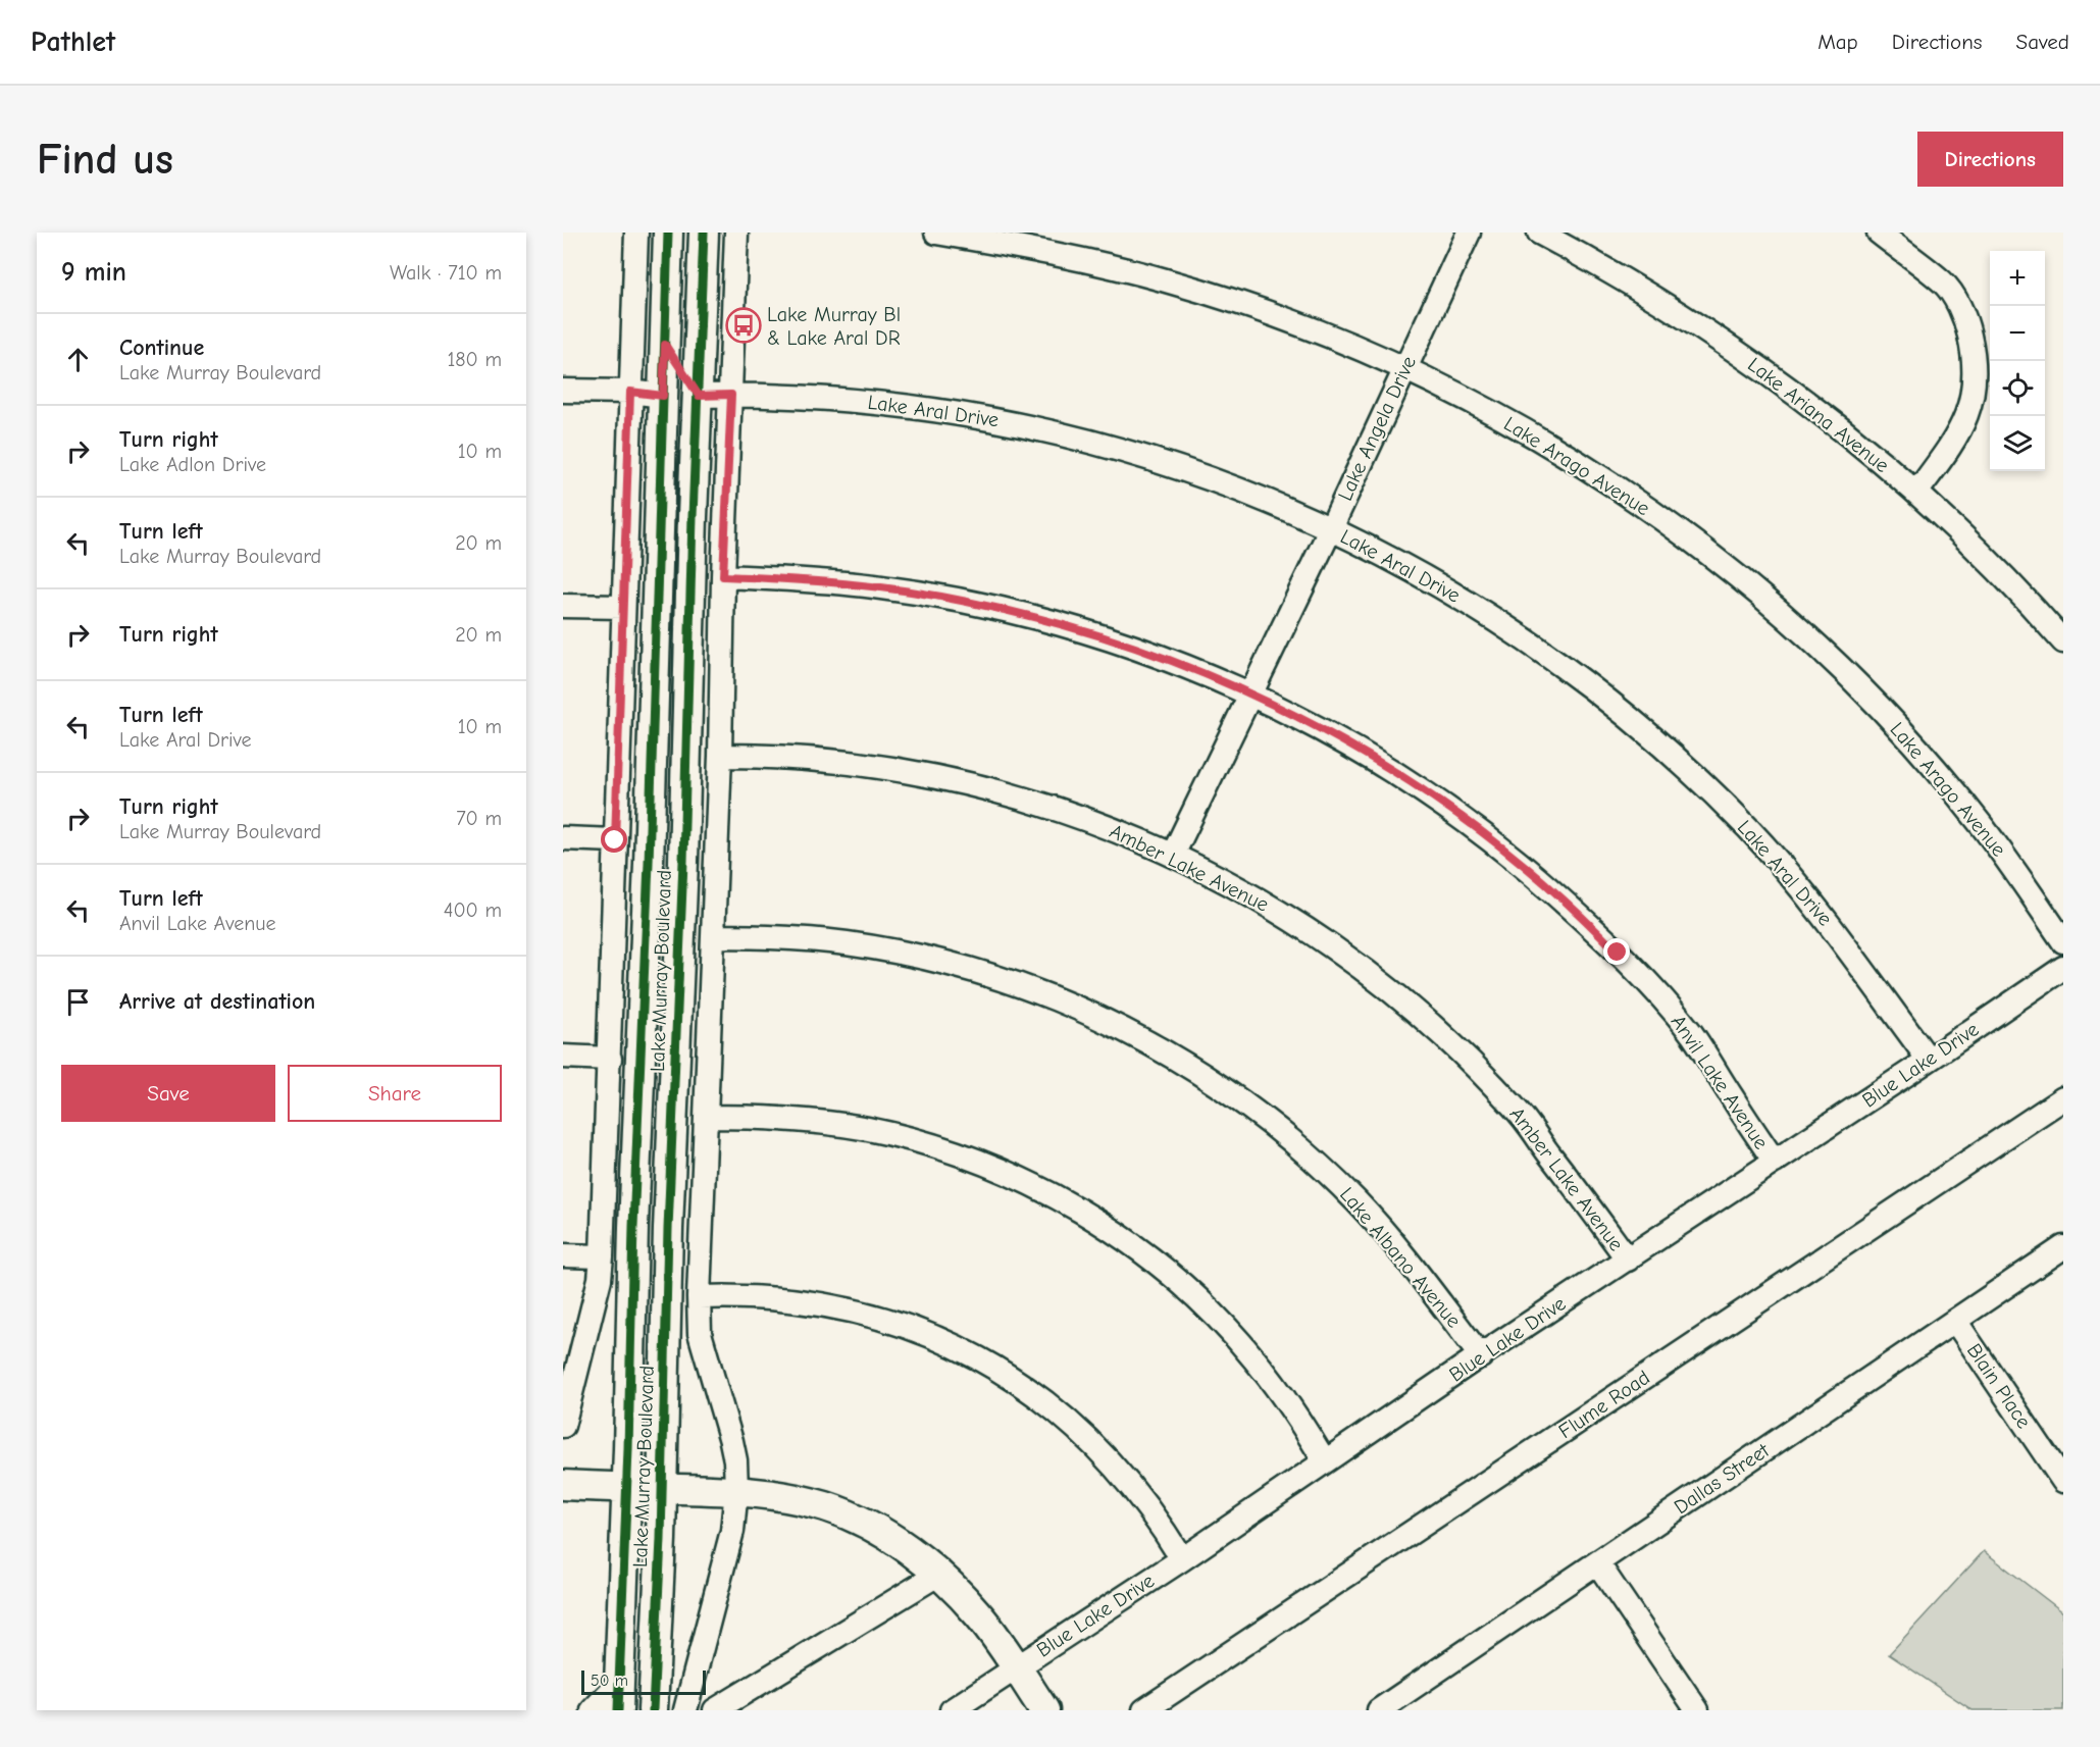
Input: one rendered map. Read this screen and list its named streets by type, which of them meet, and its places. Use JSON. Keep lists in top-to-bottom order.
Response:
{
  "streets": {
    "main road": ["Lake Murray Boulevard"],
    "street": [
      "Lake Aral Drive",
      "Lake Ariana Avenue",
      "Lake Angela Drive",
      "Lake Arago Avenue",
      "Amber Lake Avenue",
      "Blue Lake Drive",
      "Anvil Lake Avenue",
      "Lake Albano Avenue",
      "Blain Place",
      "Flume Road",
      "Dallas Street"
    ]
  },
  "crossings": [
    ["Lake Aral Drive", "Lake Angela Drive"],
    ["Lake Aral Drive", "Lake Murray Boulevard"],
    ["Lake Aral Drive", "Blue Lake Drive"],
    ["Lake Angela Drive", "Lake Arago Avenue"],
    ["Lake Angela Drive", "Amber Lake Avenue"],
    ["Lake Angela Drive", "Anvil Lake Avenue"],
    ["Amber Lake Avenue", "Blue Lake Drive"],
    ["Blue Lake Drive", "Anvil Lake Avenue"],
    ["Blue Lake Drive", "Lake Albano Avenue"],
    ["Blain Place", "Dallas Street"]
  ],
  "places": {
    "bus stop": ["Lake Murray Bl & Lake Aral DR"]
  },
  "scale_bar": "50 m",
  "page": {
    "header": "Pathlet",
    "nav": ["Map", "Directions", "Saved"],
    "buttons": [
      "Directions",
      ["Save", "Share"]
    ],
    "title": "Find us",
    "heading": ["9 min", "Walk · 710 m"],
    "map_buttons": ["+", "−"],
    "list": [
      ["Continue", "Lake Murray Boulevard", "180 m"],
      ["Turn right", "Lake Adlon Drive", "10 m"],
      ["Turn left", "Lake Murray Boulevard", "20 m"],
      ["Turn right", "20 m"],
      ["Turn left", "Lake Aral Drive", "10 m"],
      ["Turn right", "Lake Murray Boulevard", "70 m"],
      ["Turn left", "Anvil Lake Avenue", "400 m"],
      "Arrive at destination"
    ],
    "scale": "50 m"
  }
}
